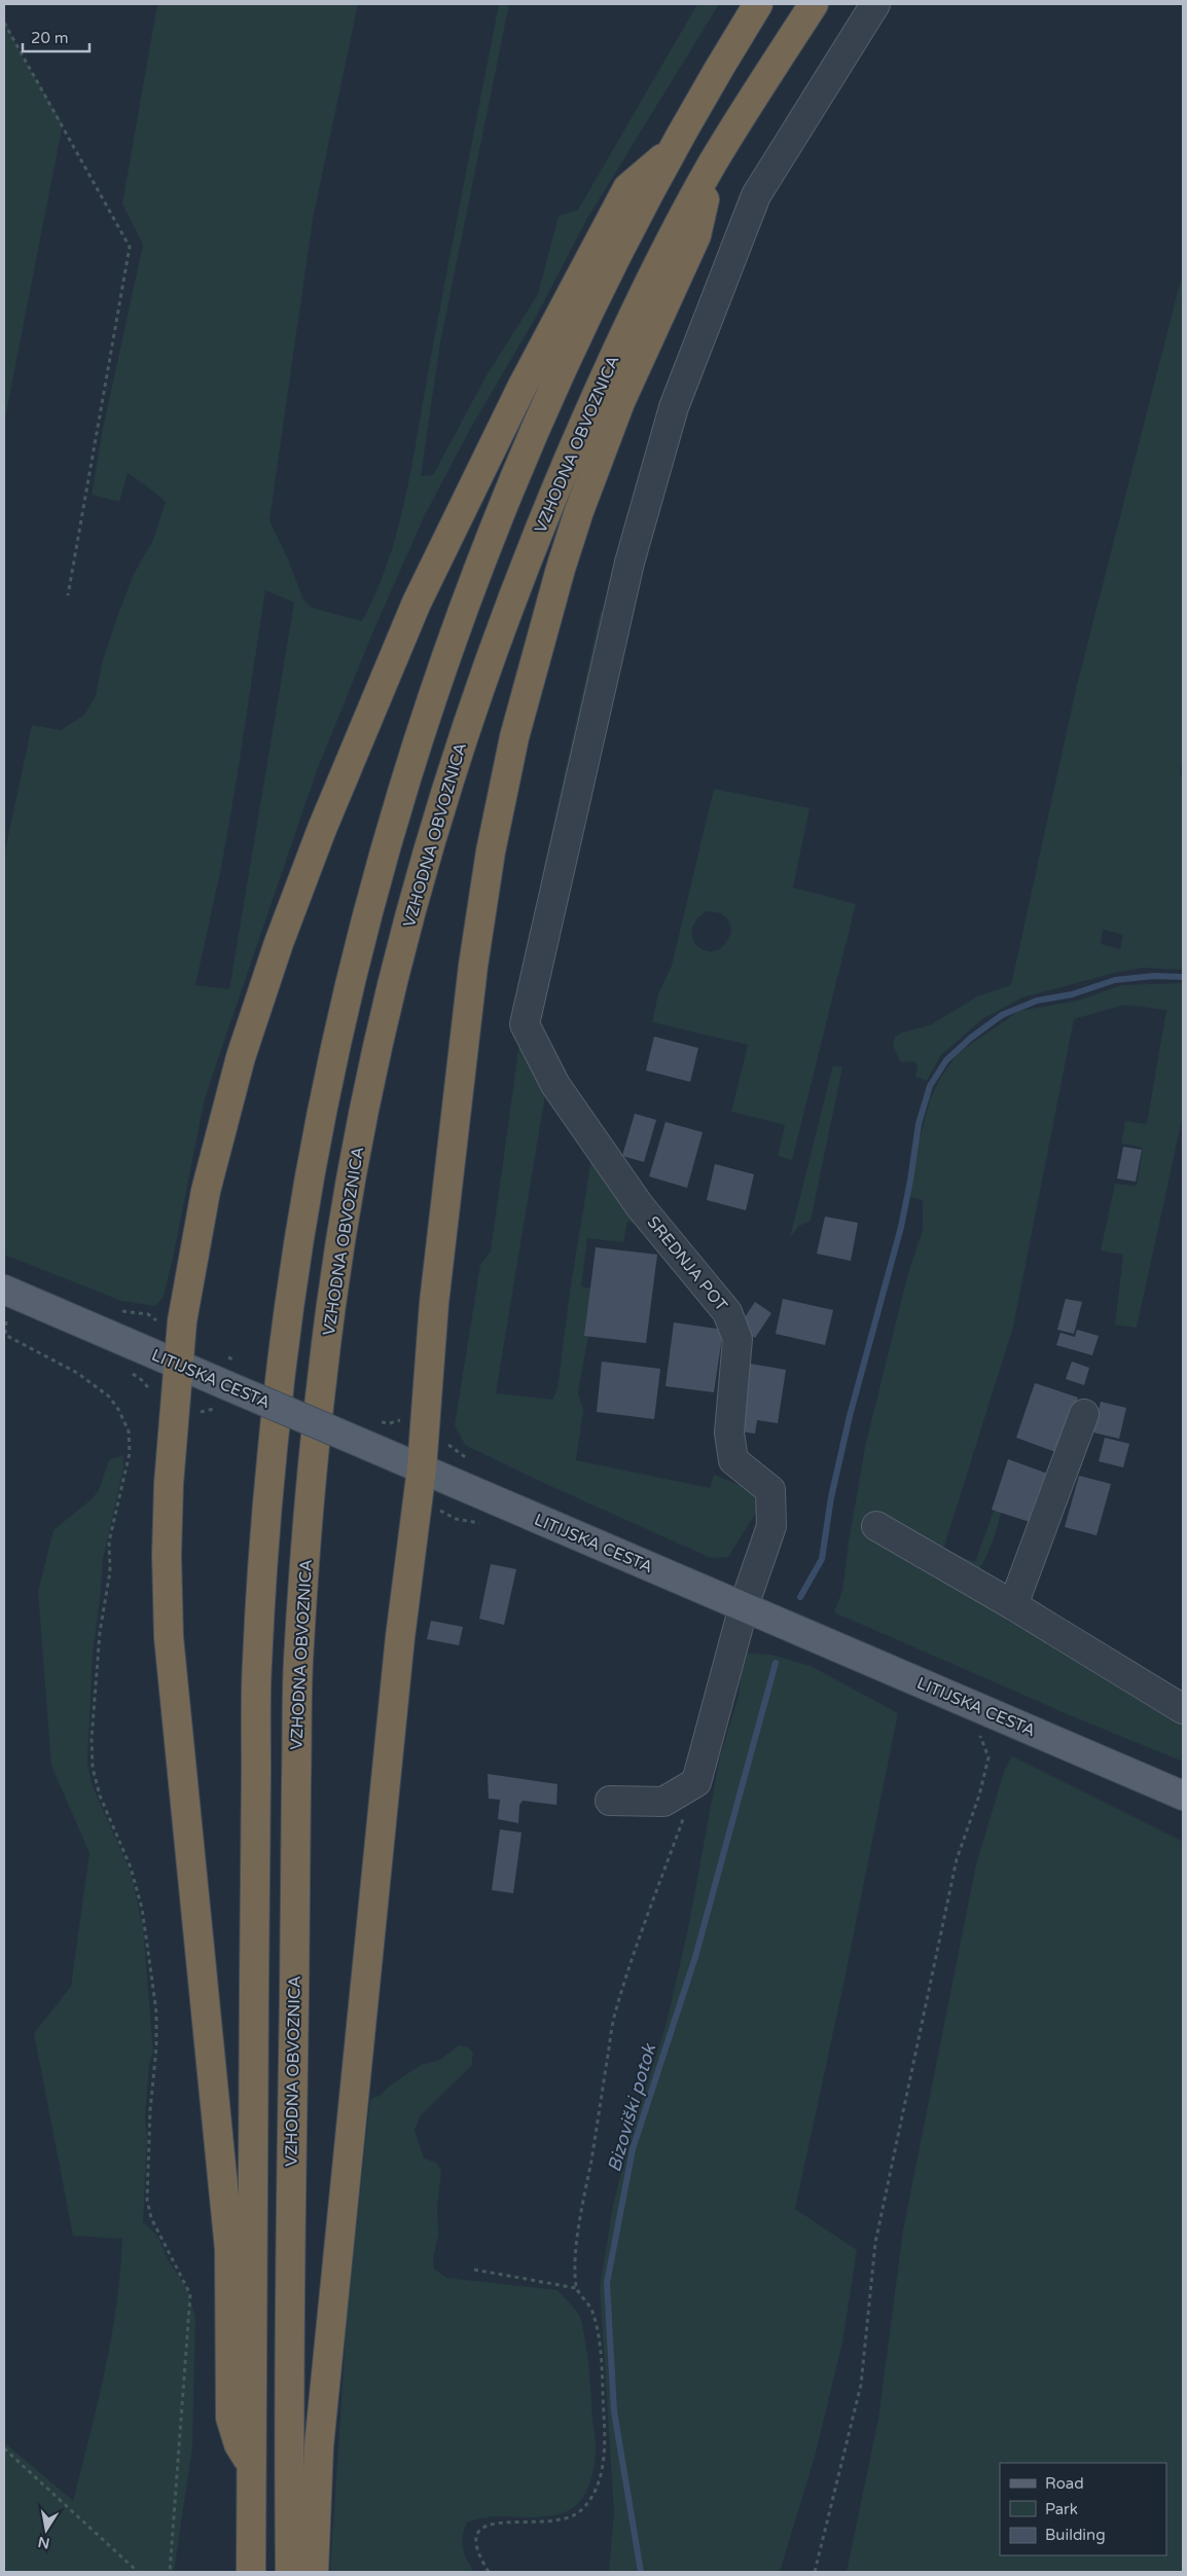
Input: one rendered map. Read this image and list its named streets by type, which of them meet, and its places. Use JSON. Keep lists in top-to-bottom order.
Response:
{
  "streets": {
    "highway": ["VZHODNA OBVOZNICA"],
    "main road": ["LITIJSKA CESTA"],
    "street": ["SREDNJA POT"]
  },
  "crossings": [
    ["SREDNJA POT", "LITIJSKA CESTA"]
  ],
  "water": ["Bizoviški potok"],
  "legend": ["Road", "Park", "Building"],
  "scale_bar": "20 m",
  "north": "bottom"
}
